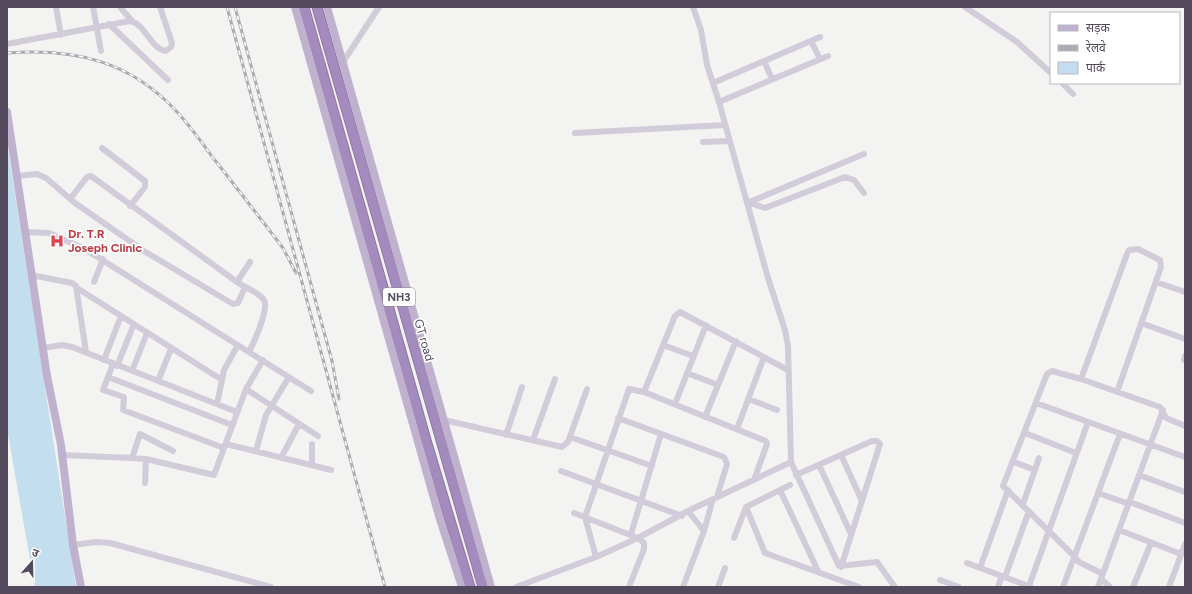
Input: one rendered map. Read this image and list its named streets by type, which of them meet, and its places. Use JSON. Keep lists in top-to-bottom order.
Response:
{
  "streets": {
    "highway": ["NH3", "GT road"]
  },
  "places": {
    "hospital": ["Dr. T.R Joseph Clinic"]
  },
  "legend": ["सड़क", "रेलवे", "पार्क"],
  "north": "top"
}
